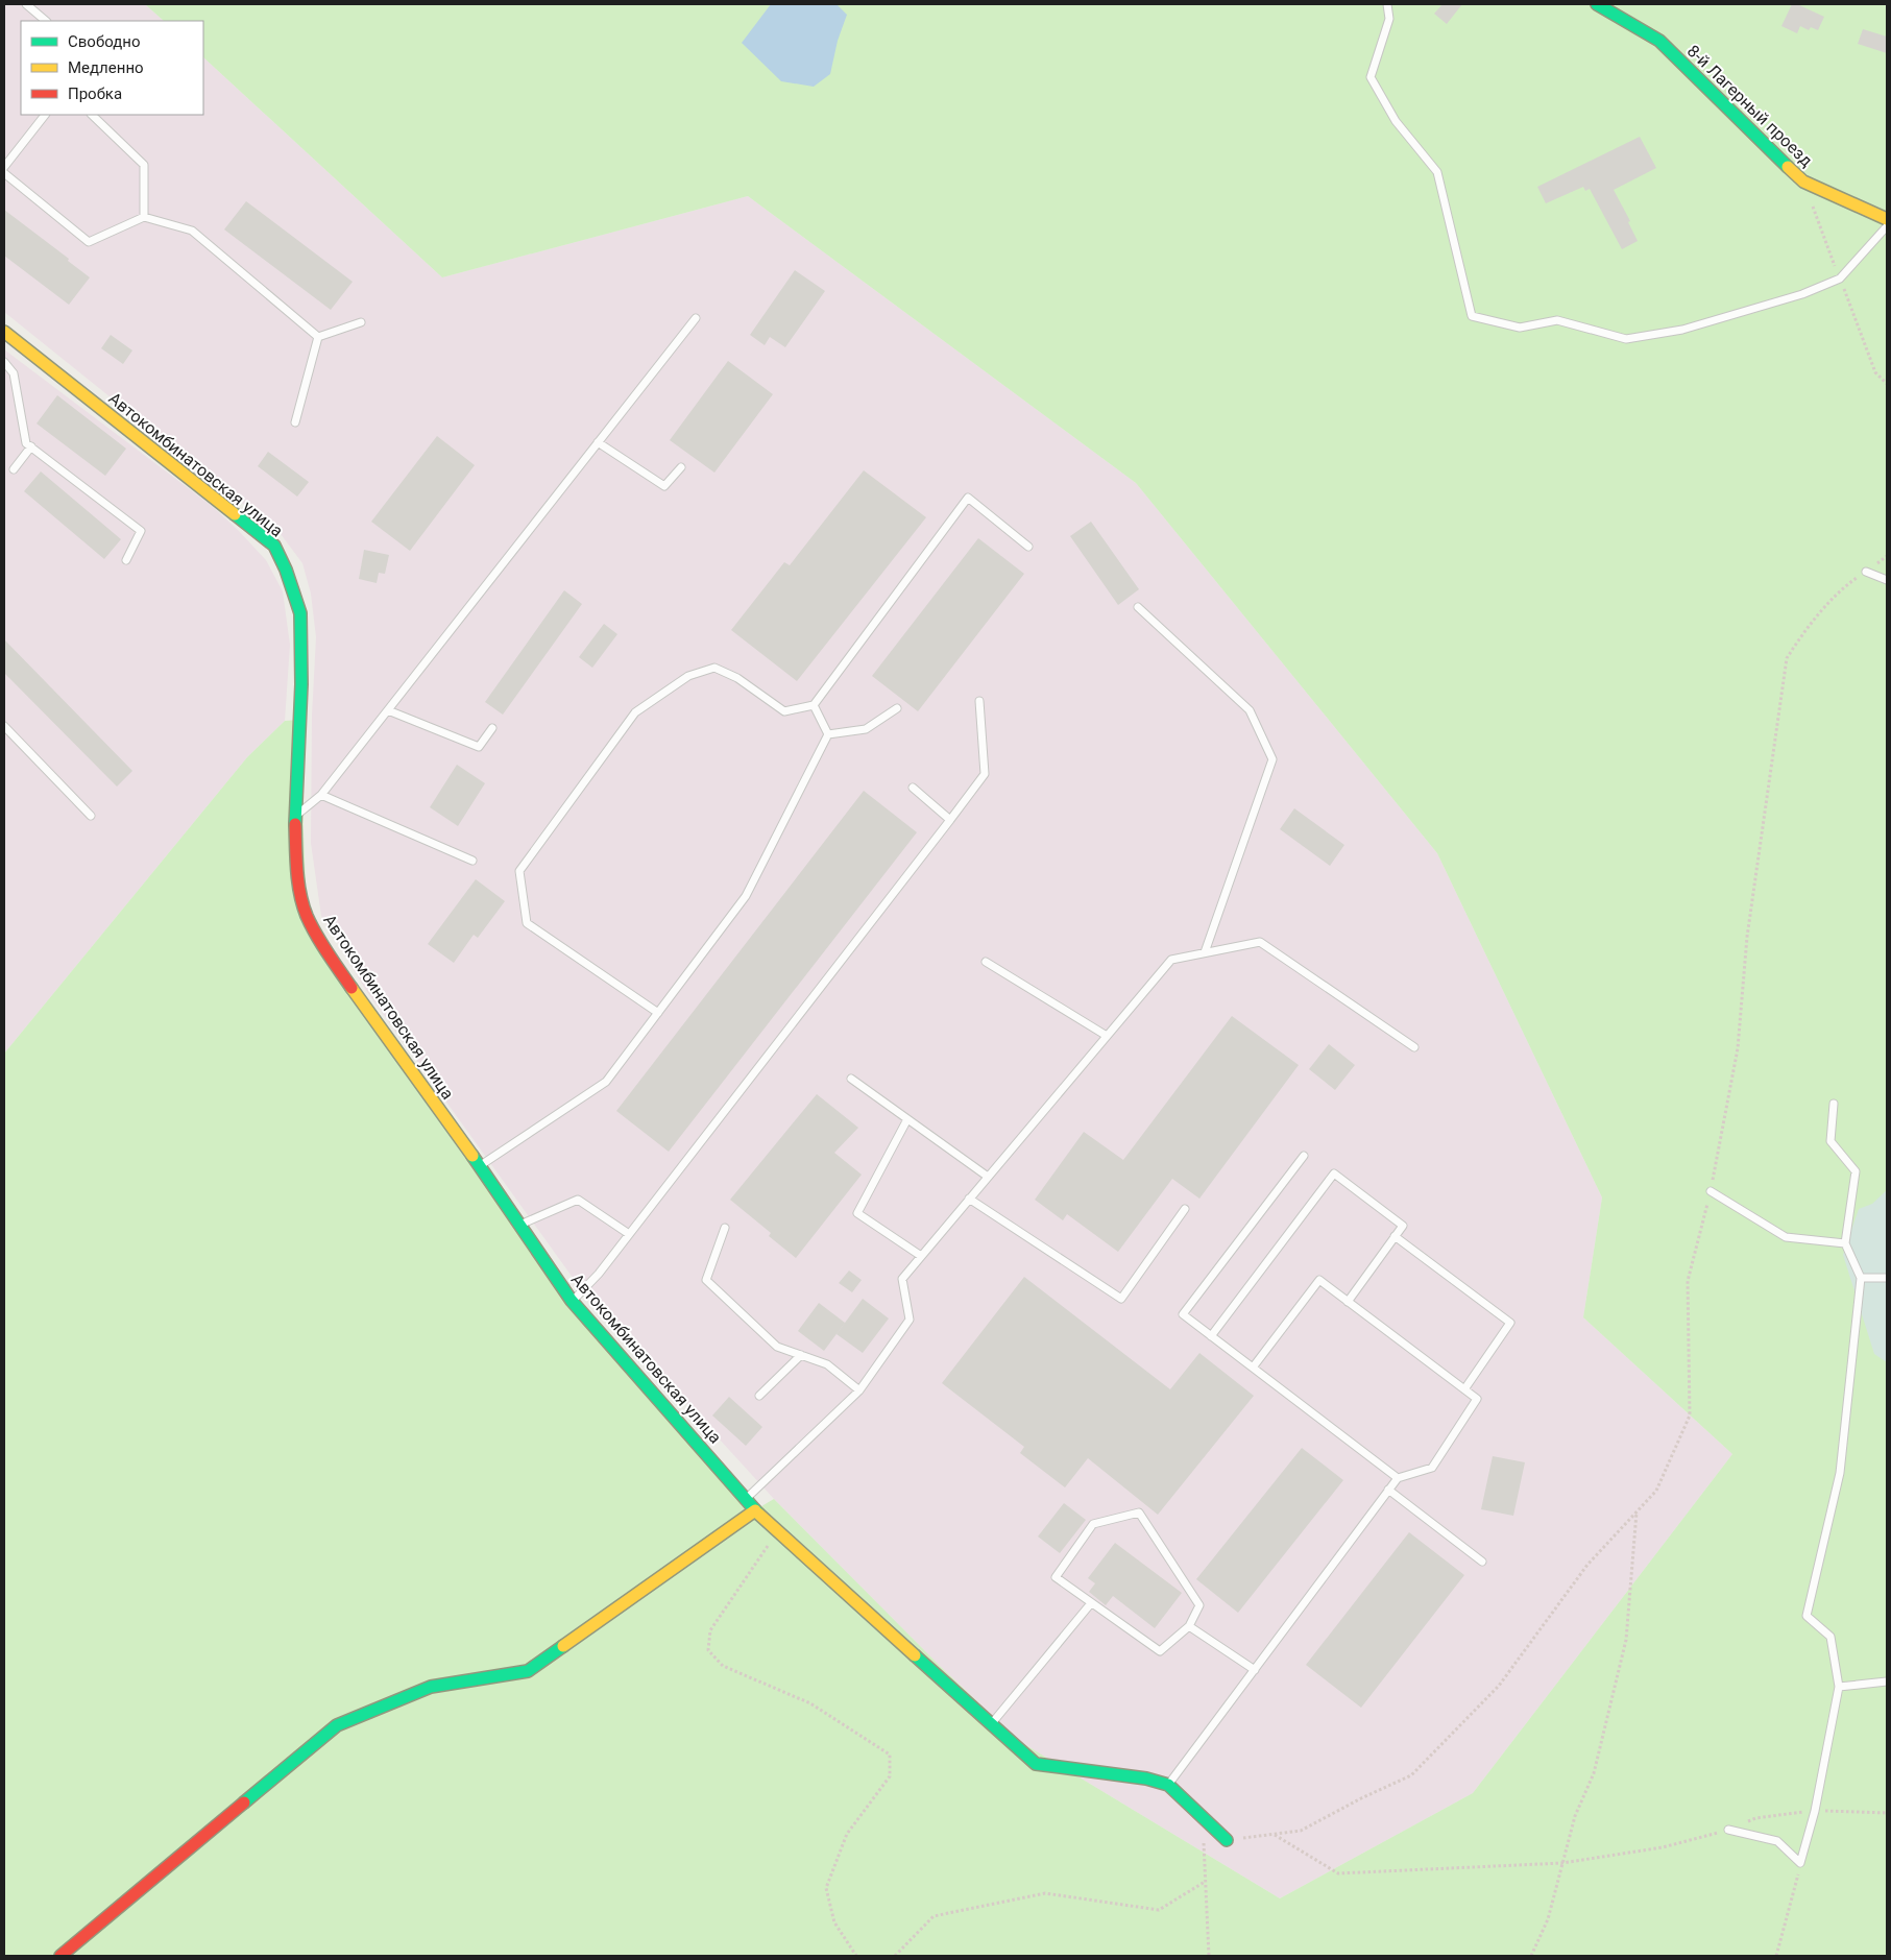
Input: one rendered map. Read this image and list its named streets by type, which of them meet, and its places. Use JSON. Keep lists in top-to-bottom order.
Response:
{
  "streets": {
    "street": ["8-й Лагерный проезд", "Автокомбинатовская улица"]
  },
  "legend": ["Свободно", "Медленно", "Пробка"]
}
